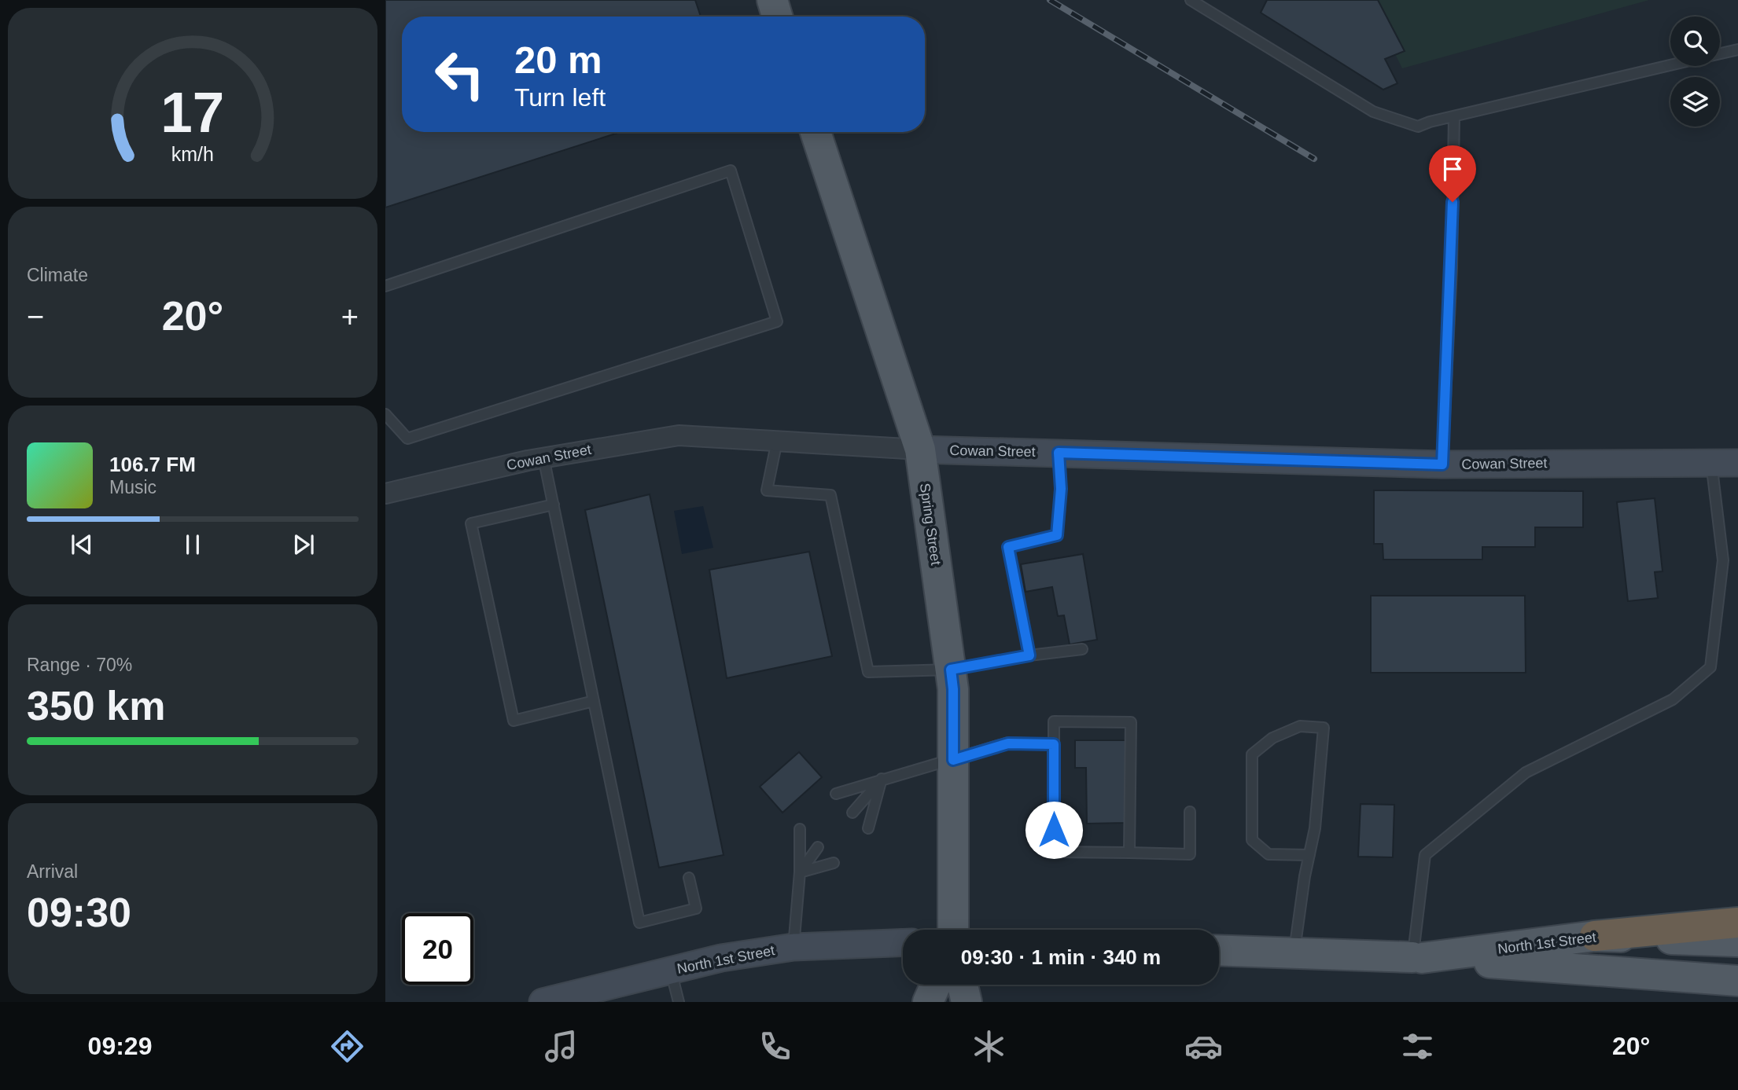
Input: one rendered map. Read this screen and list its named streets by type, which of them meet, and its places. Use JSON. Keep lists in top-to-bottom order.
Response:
{
  "streets": {
    "main road": ["Spring Street", "North 1st Street"],
    "street": ["Cowan Street"]
  },
  "crossings": [
    ["Cowan Street", "Spring Street"]
  ],
  "page": {
    "turn": ["20 m", "Turn left"],
    "tile": [
      "Climate",
      ["Range · 70%", "350 km"],
      ["Arrival", "09:30"]
    ],
    "heat": ["−", "20°", "+"],
    "song": ["106.7 FM", "Music"],
    "limit": "20",
    "trip": "09:30 · 1 min · 340 m",
    "tabs": ["09:29", "20°"],
    "gauge": ["17", "km/h"]
  }
}
